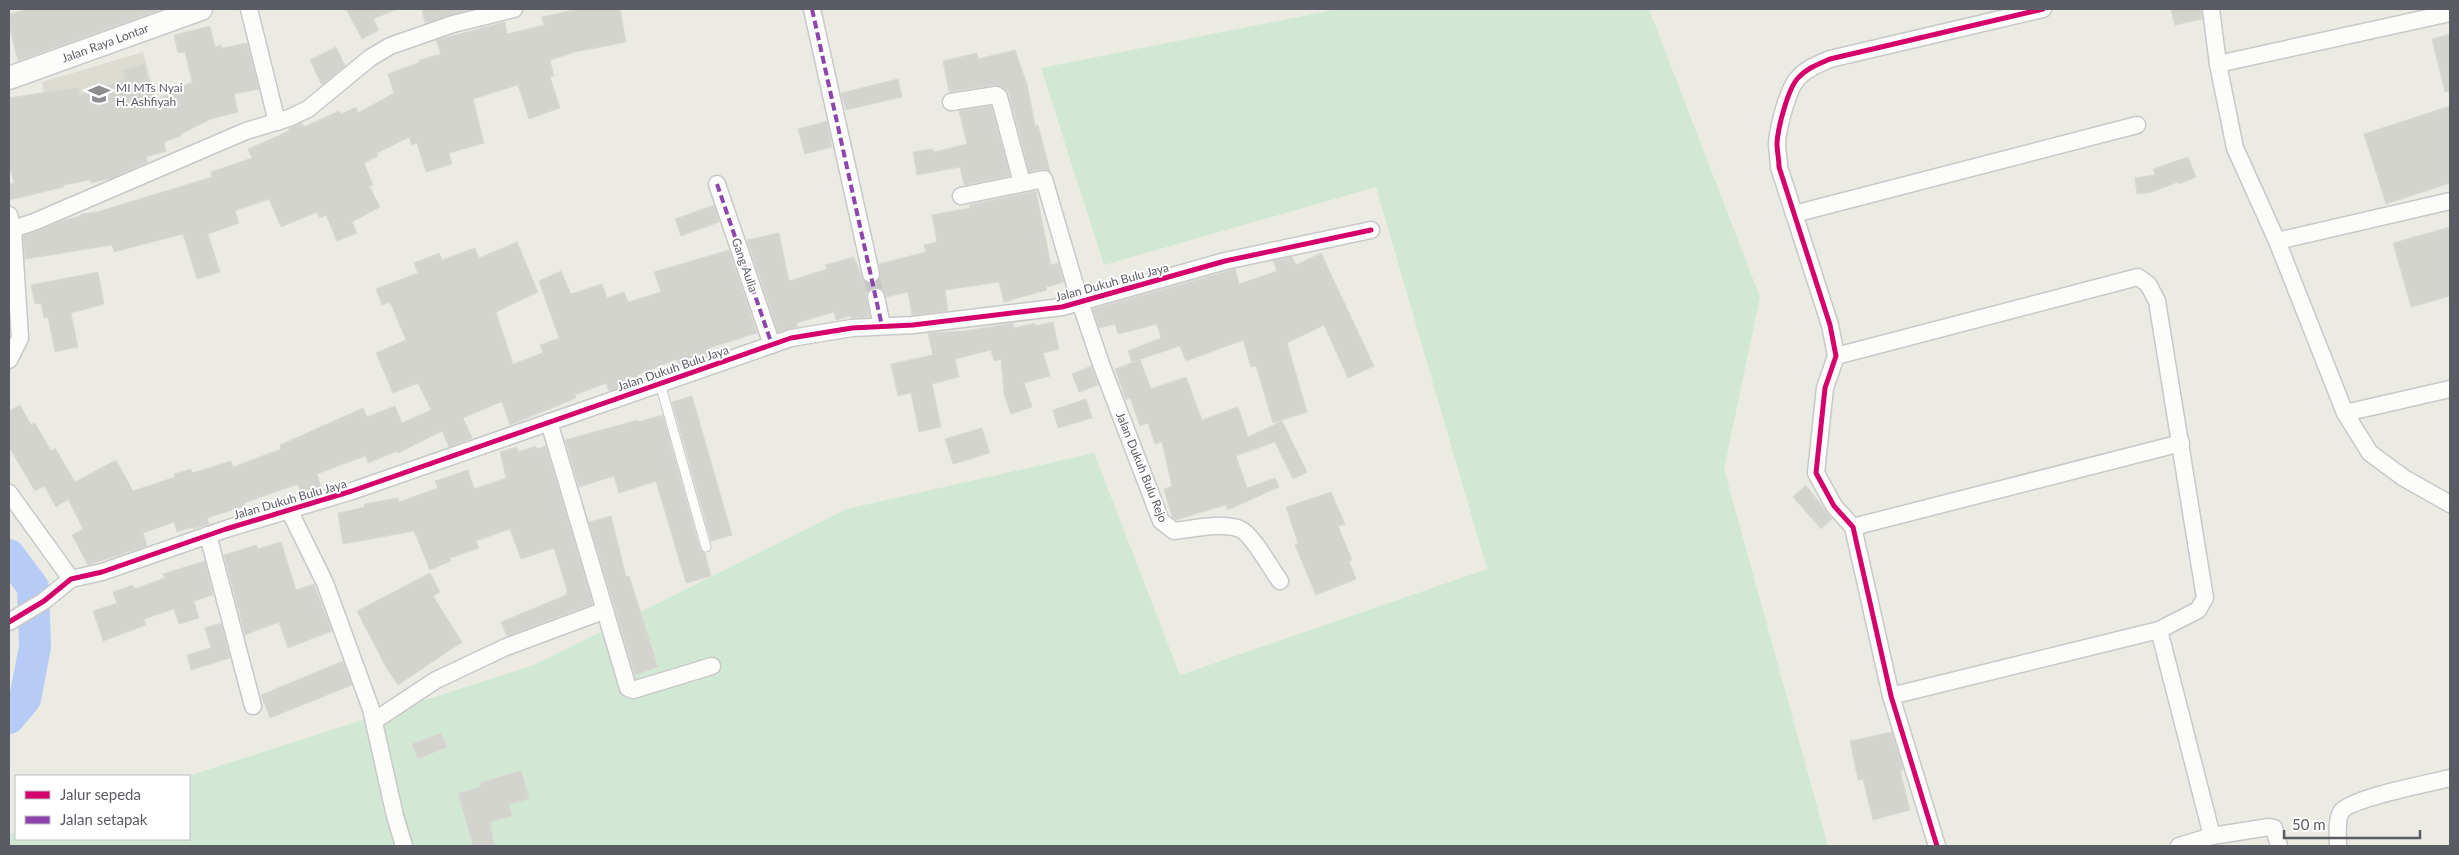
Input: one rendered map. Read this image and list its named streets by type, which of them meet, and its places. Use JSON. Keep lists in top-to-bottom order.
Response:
{
  "streets": {
    "street": [
      "Jalan Raya Lontar",
      "Gang Aulia",
      "Jalan Dukuh Bulu Jaya",
      "Jalan Dukuh Bulu Rejo"
    ]
  },
  "crossings": [
    ["Gang Aulia", "Jalan Dukuh Bulu Jaya"],
    ["Jalan Dukuh Bulu Jaya", "Jalan Dukuh Bulu Rejo"]
  ],
  "places": {
    "school or university": ["MI MTs Nyai H. Ashfiyah"]
  },
  "legend": ["Jalur sepeda", "Jalan setapak"],
  "scale_bar": "50 m"
}
